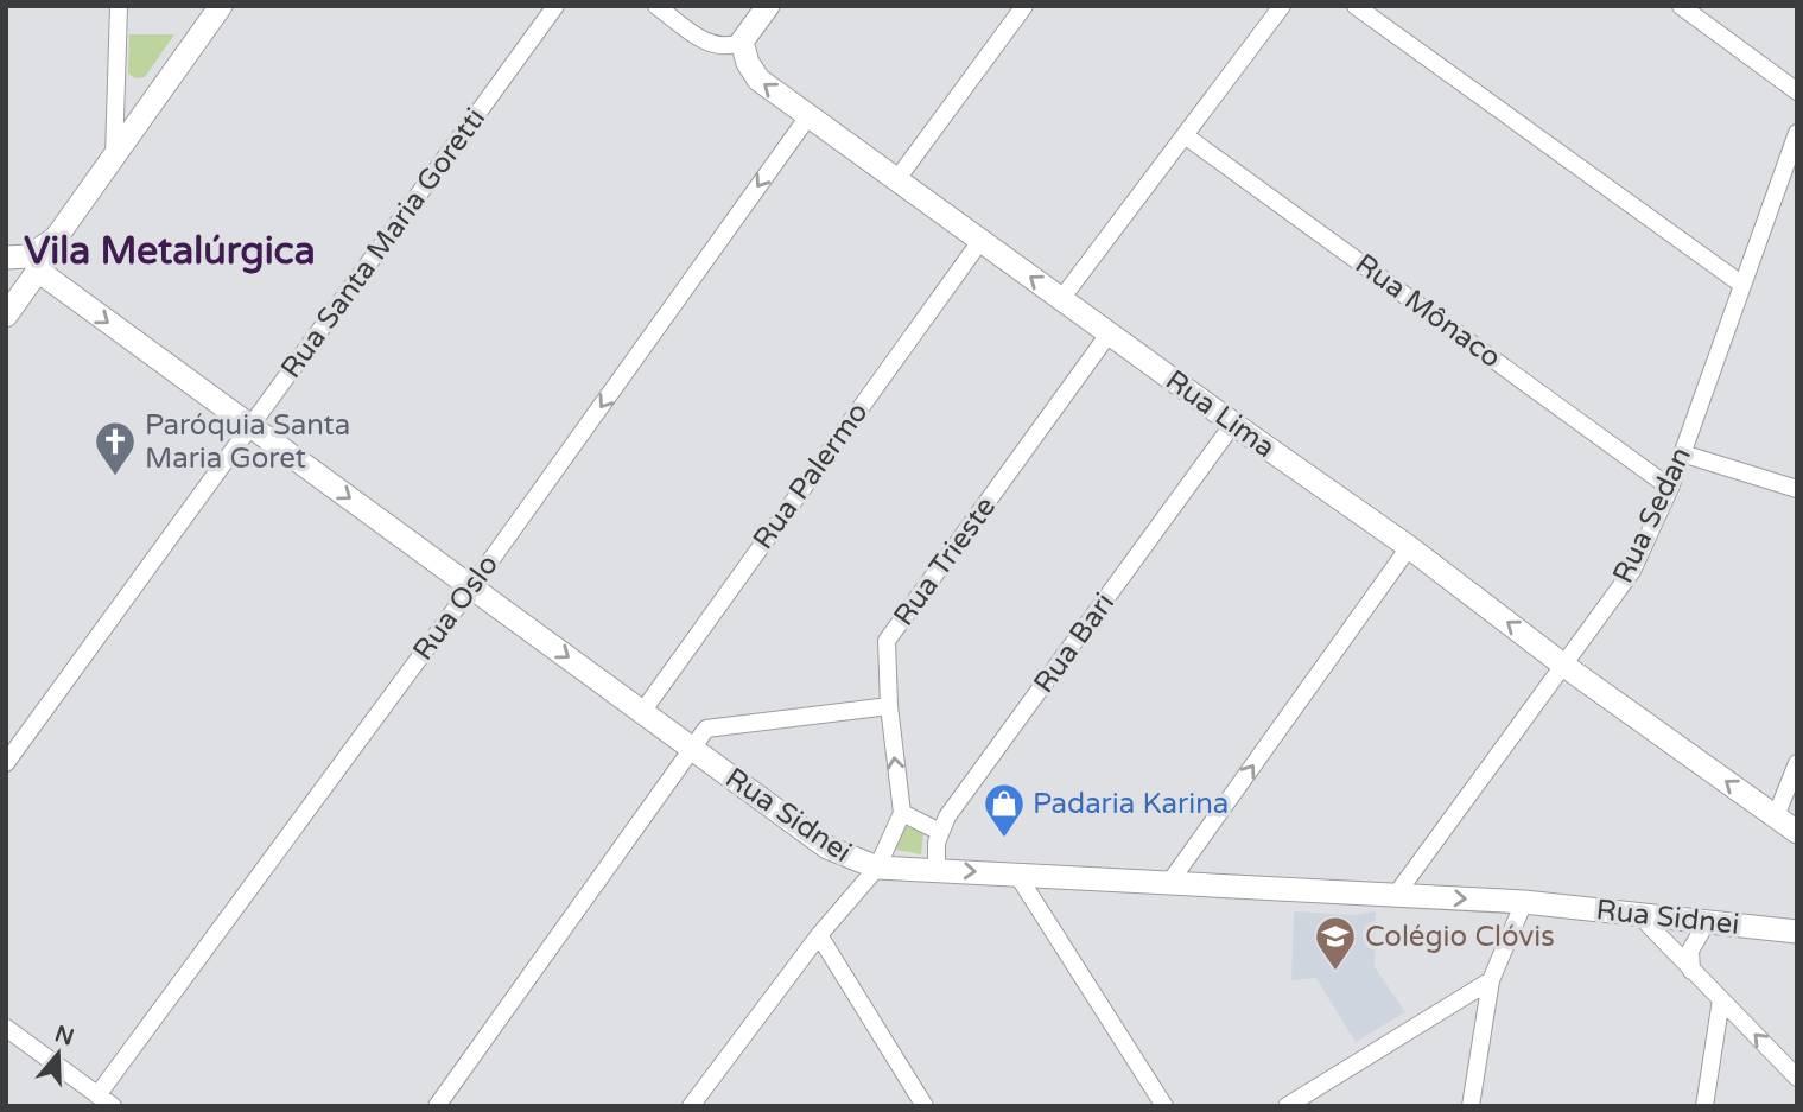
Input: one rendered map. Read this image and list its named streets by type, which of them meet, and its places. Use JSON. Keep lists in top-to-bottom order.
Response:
{
  "streets": {
    "main road": ["Rua Lima", "Rua Sidnei"],
    "street": [
      "Rua Santa Maria Goretti",
      "Rua Mônaco",
      "Rua Palermo",
      "Rua Sedan",
      "Rua Trieste",
      "Rua Oslo",
      "Rua Bari"
    ]
  },
  "crossings": [
    ["Rua Santa Maria Goretti", "Rua Sidnei"],
    ["Rua Mônaco", "Rua Sedan"],
    ["Rua Lima", "Rua Palermo"],
    ["Rua Lima", "Rua Sedan"],
    ["Rua Lima", "Rua Trieste"],
    ["Rua Lima", "Rua Oslo"],
    ["Rua Lima", "Rua Bari"],
    ["Rua Palermo", "Rua Sidnei"],
    ["Rua Sedan", "Rua Sidnei"],
    ["Rua Oslo", "Rua Sidnei"]
  ],
  "one_way": ["Rua Lima", "Rua Oslo", "Rua Sidnei"],
  "districts": ["Vila Metalúrgica"],
  "places": {
    "church": ["Paróquia Santa Maria Goret"],
    "shop": ["Padaria Karina"],
    "school or university": ["Colégio Clóvis"]
  },
  "north": "top"
}
